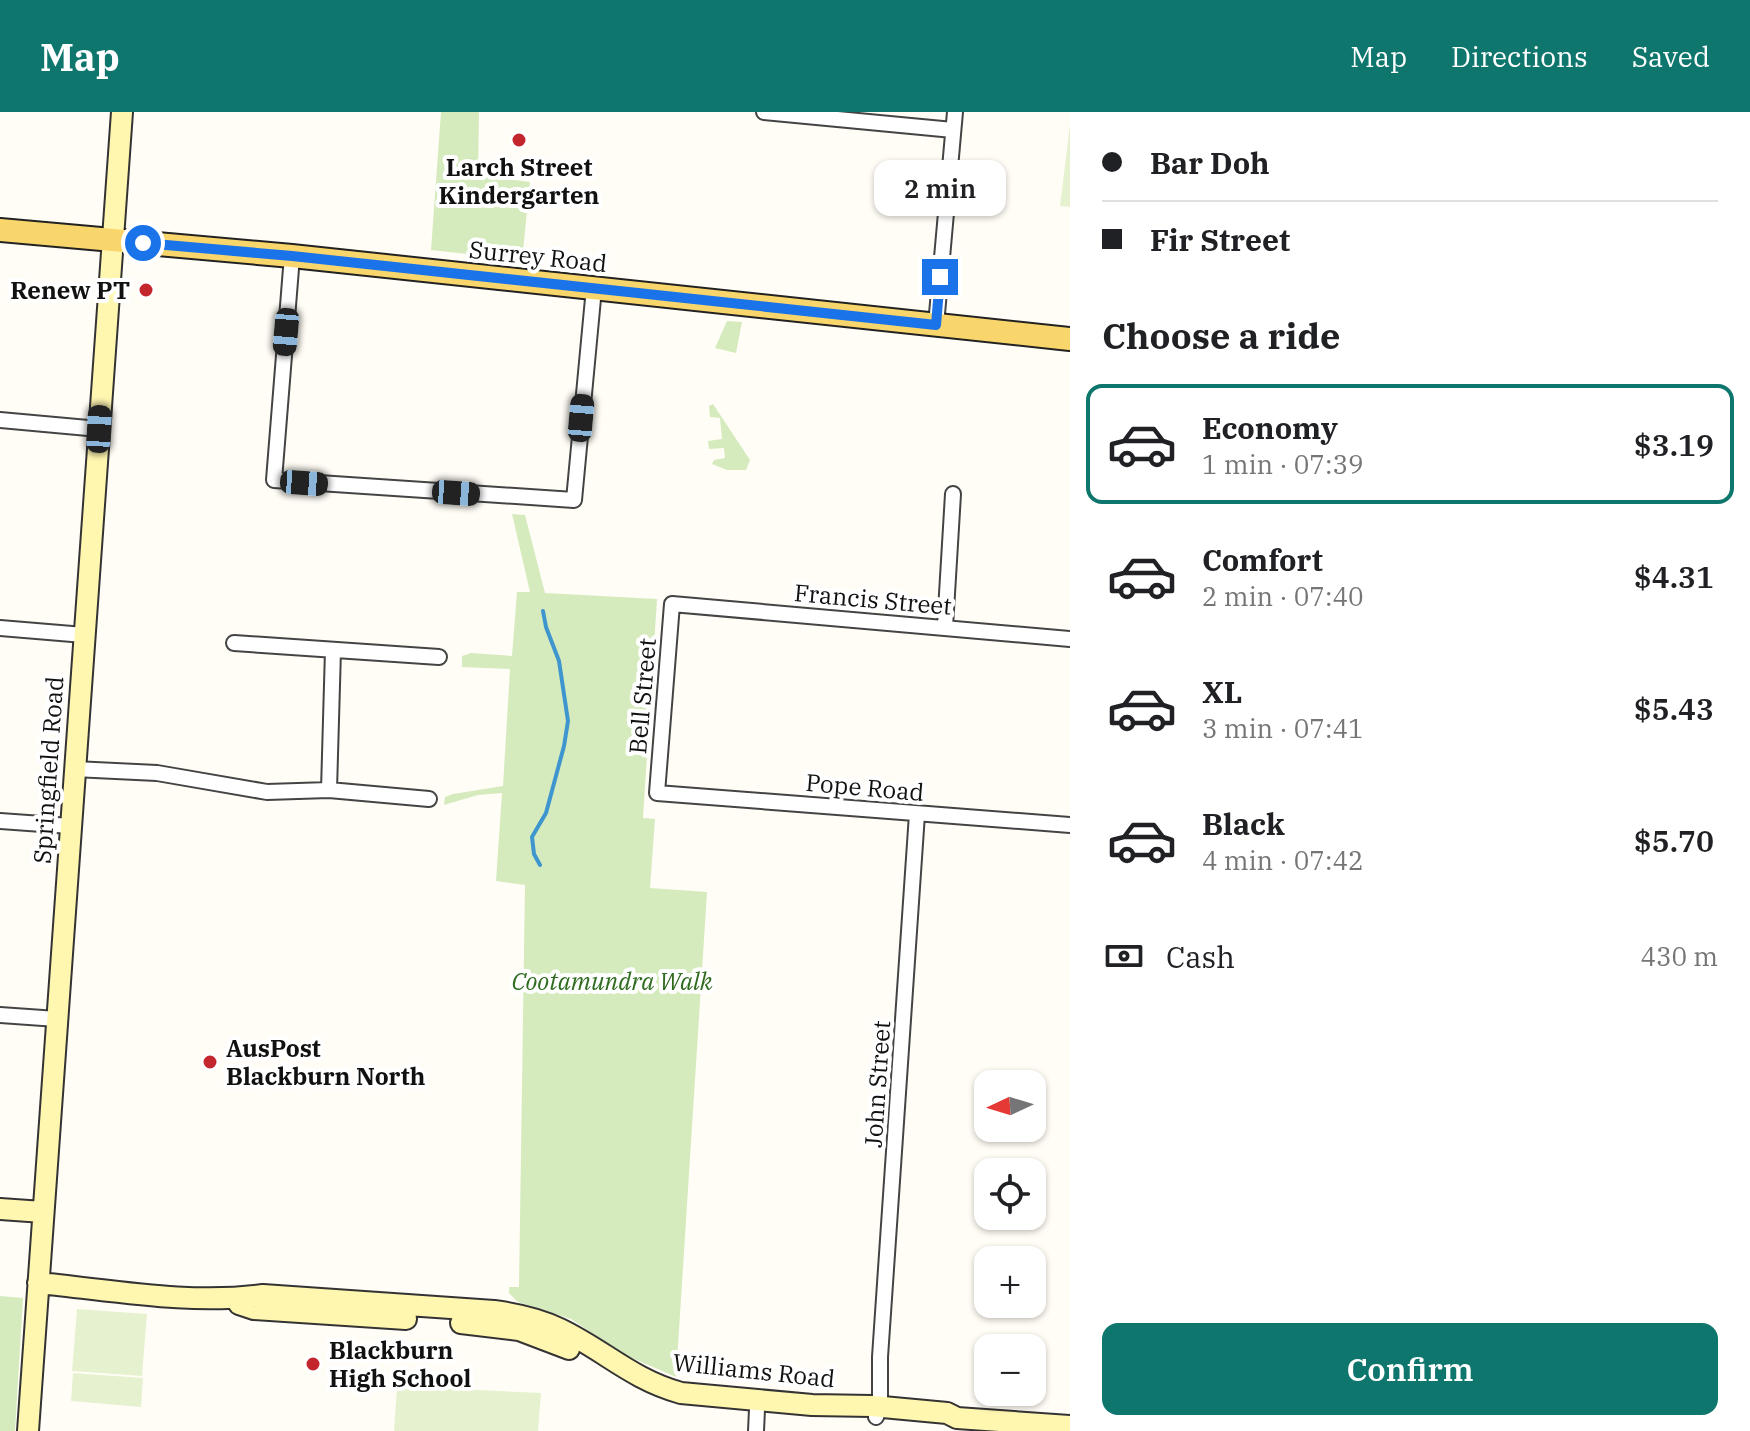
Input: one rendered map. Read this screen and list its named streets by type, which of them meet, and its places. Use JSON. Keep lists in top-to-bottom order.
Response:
{
  "streets": {
    "main road": ["Surrey Road", "Springfield Road", "Williams Road"],
    "street": [
      "Francis Street",
      "Bell Street",
      "Pope Road",
      "John Street"
    ]
  },
  "crossings": [
    ["Surrey Road", "Springfield Road"],
    ["Francis Street", "Bell Street"],
    ["Bell Street", "Pope Road"],
    ["Springfield Road", "Williams Road"],
    ["Pope Road", "John Street"],
    ["John Street", "Williams Road"]
  ],
  "parks": ["Cootamundra Walk"],
  "places": [
    "Larch Street Kindergarten",
    "Renew PT",
    "AusPost Blackburn North",
    "Blackburn High School"
  ],
  "north": "left",
  "page": {
    "header": "Map",
    "nav": ["Map", "Directions", "Saved"],
    "banner": ["Bar Doh", "Fir Street"],
    "bubble": "2 min",
    "heading": "Choose a ride",
    "list": [
      {
        "name": "Economy",
        "note": "1 min · 07:39",
        "value": "$3.19"
      },
      {
        "name": "Comfort",
        "note": "2 min · 07:40",
        "value": "$4.31"
      },
      {
        "name": "XL",
        "note": "3 min · 07:41",
        "value": "$5.43"
      },
      {
        "name": "Black",
        "note": "4 min · 07:42",
        "value": "$5.70"
      }
    ],
    "pay": ["Cash", "430 m"],
    "map_buttons": ["+", "−"],
    "buttons": "Confirm"
  }
}
